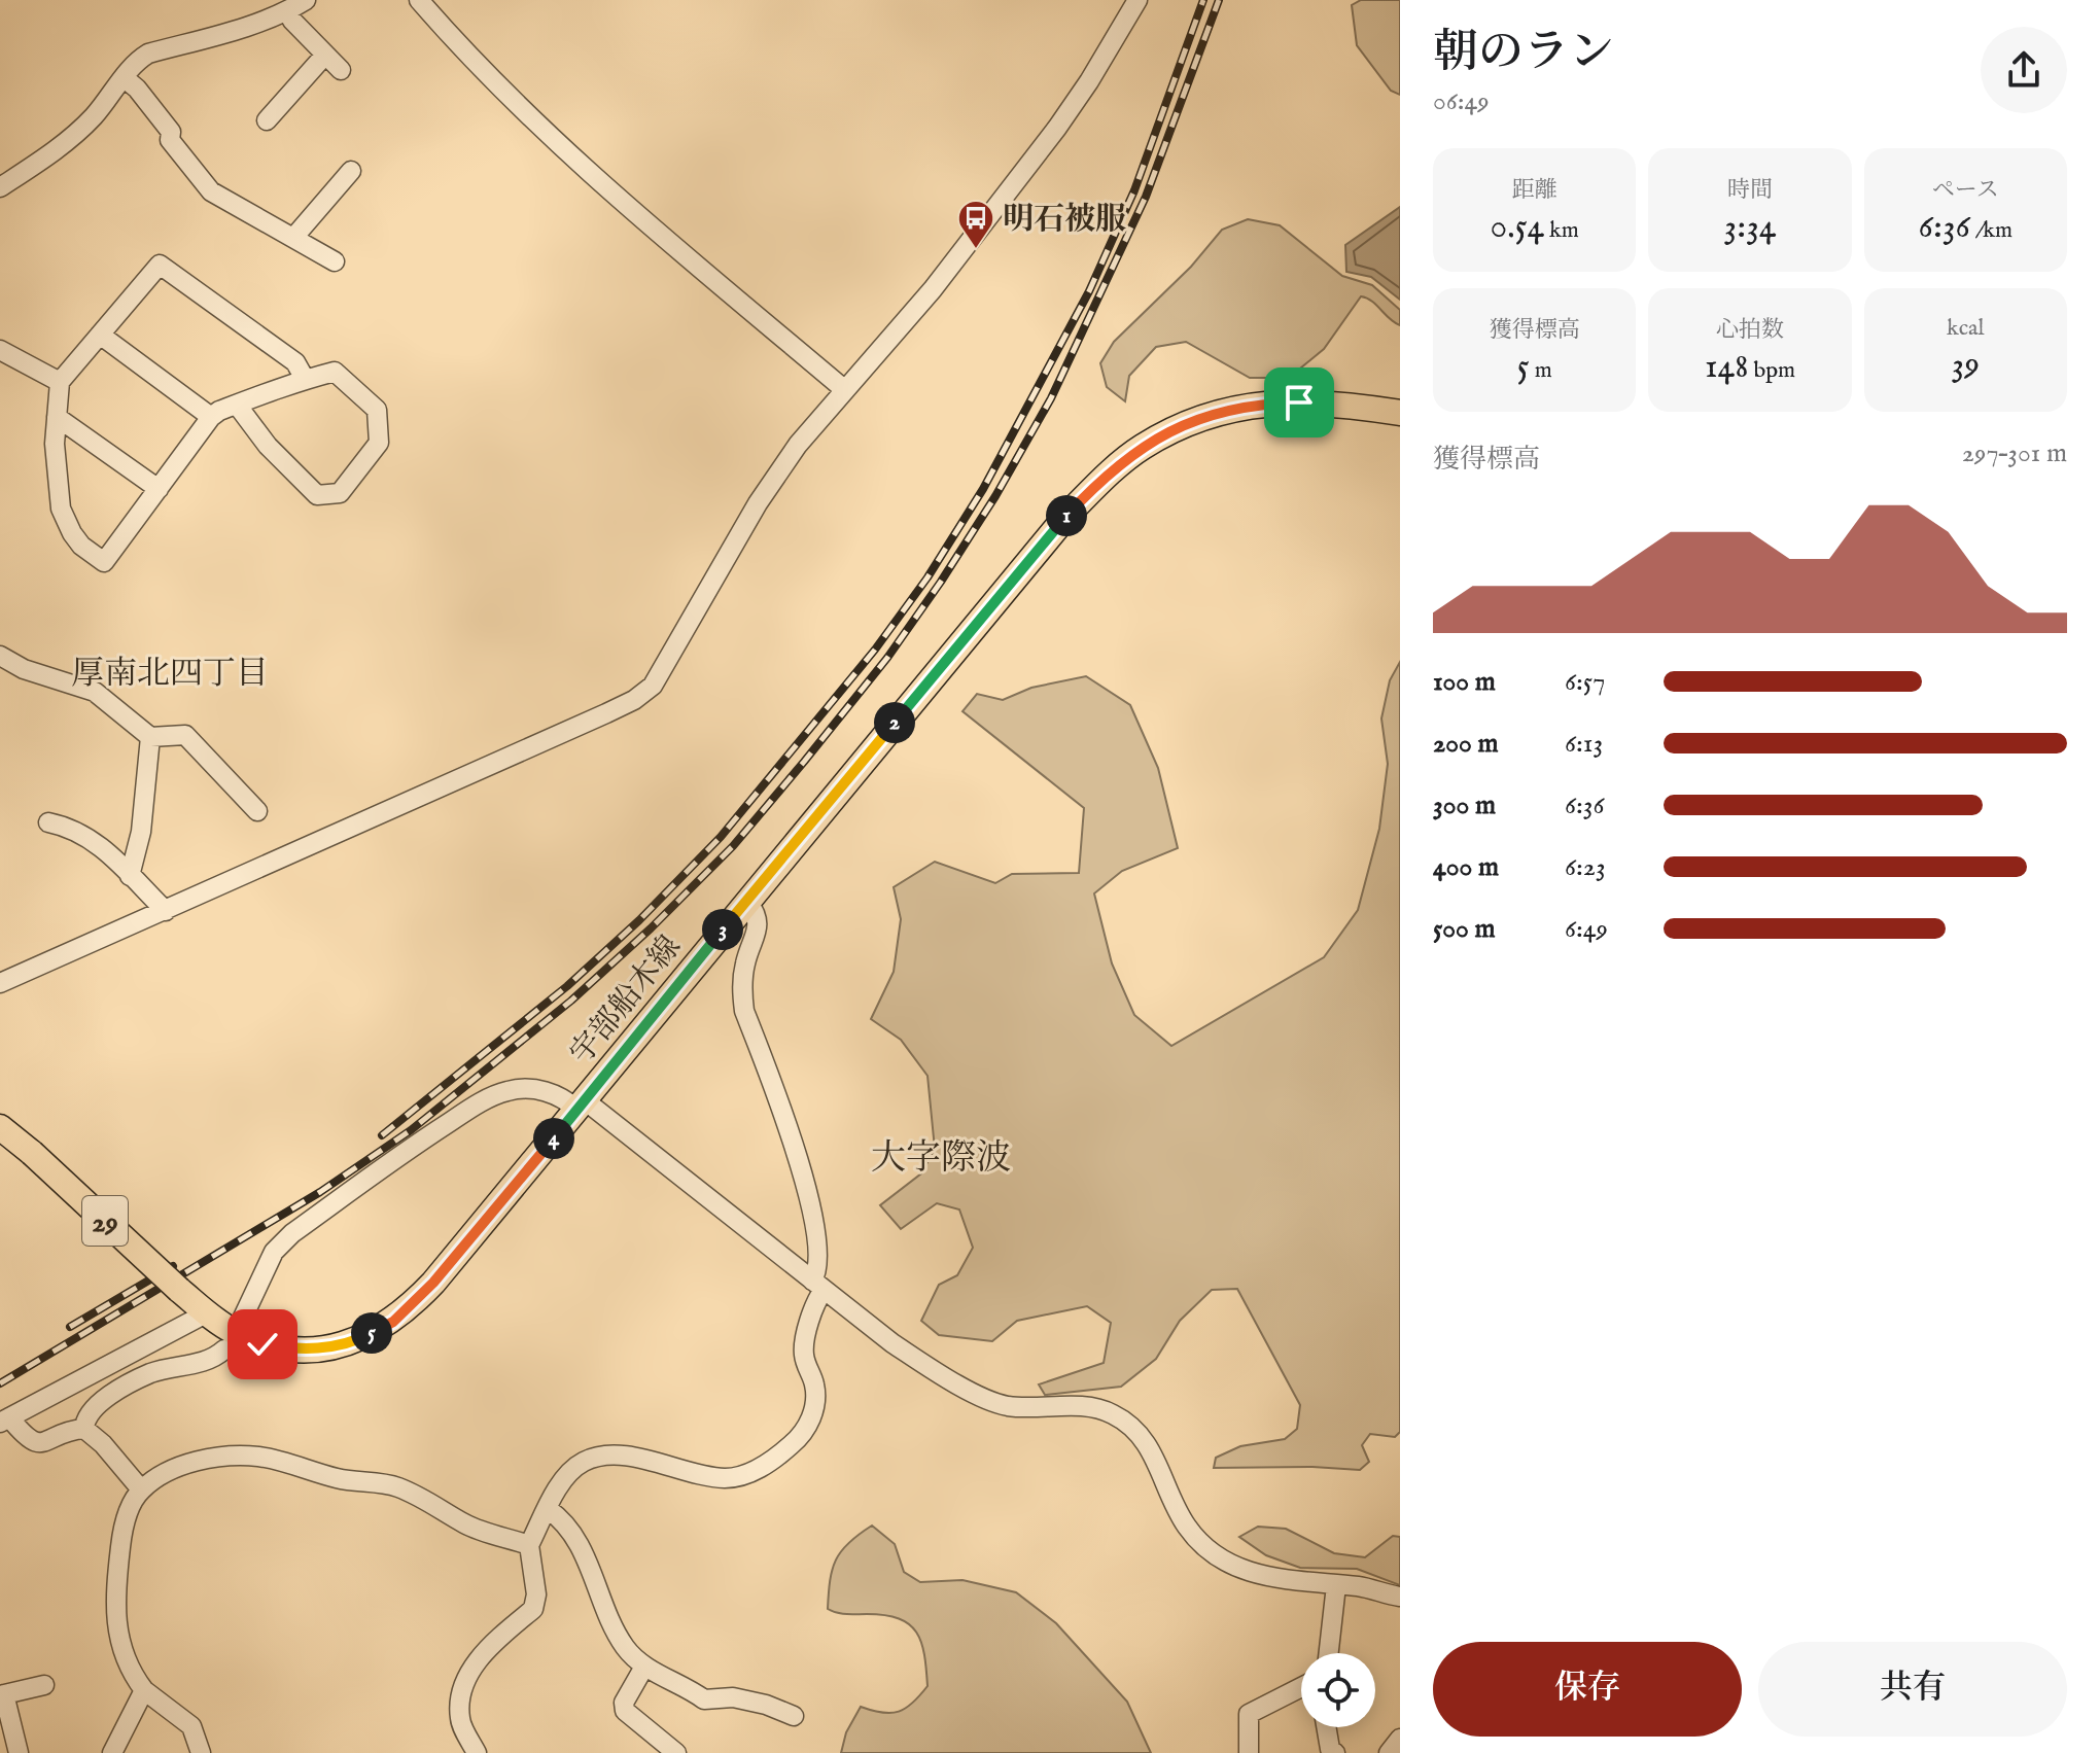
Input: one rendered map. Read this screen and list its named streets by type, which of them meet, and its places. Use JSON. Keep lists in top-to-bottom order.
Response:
{
  "streets": {
    "main road": ["宇部船木線", "29"]
  },
  "districts": ["厚南北四丁目", "大字際波"],
  "places": {
    "bus stop": ["明石被服"]
  },
  "page": {
    "heading": ["朝のラン", "06:49"],
    "stats": [
      ["距離", "0.54 km"],
      ["時間", "3:34"],
      ["ペース", "6:36 /km"],
      ["獲得標高", "5 m"],
      ["心拍数", "148 bpm"],
      ["kcal", "39"]
    ],
    "chart": ["獲得標高", "297–301 m"],
    "pins": [
      "1",
      "2",
      "3",
      "4",
      "5"
    ],
    "list": [
      {
        "name": "100 m",
        "note": "6:57"
      },
      {
        "name": "200 m",
        "note": "6:13"
      },
      {
        "name": "300 m",
        "note": "6:36"
      },
      {
        "name": "400 m",
        "note": "6:23"
      },
      {
        "name": "500 m",
        "note": "6:49"
      }
    ],
    "buttons": ["保存", "共有"]
  }
}
